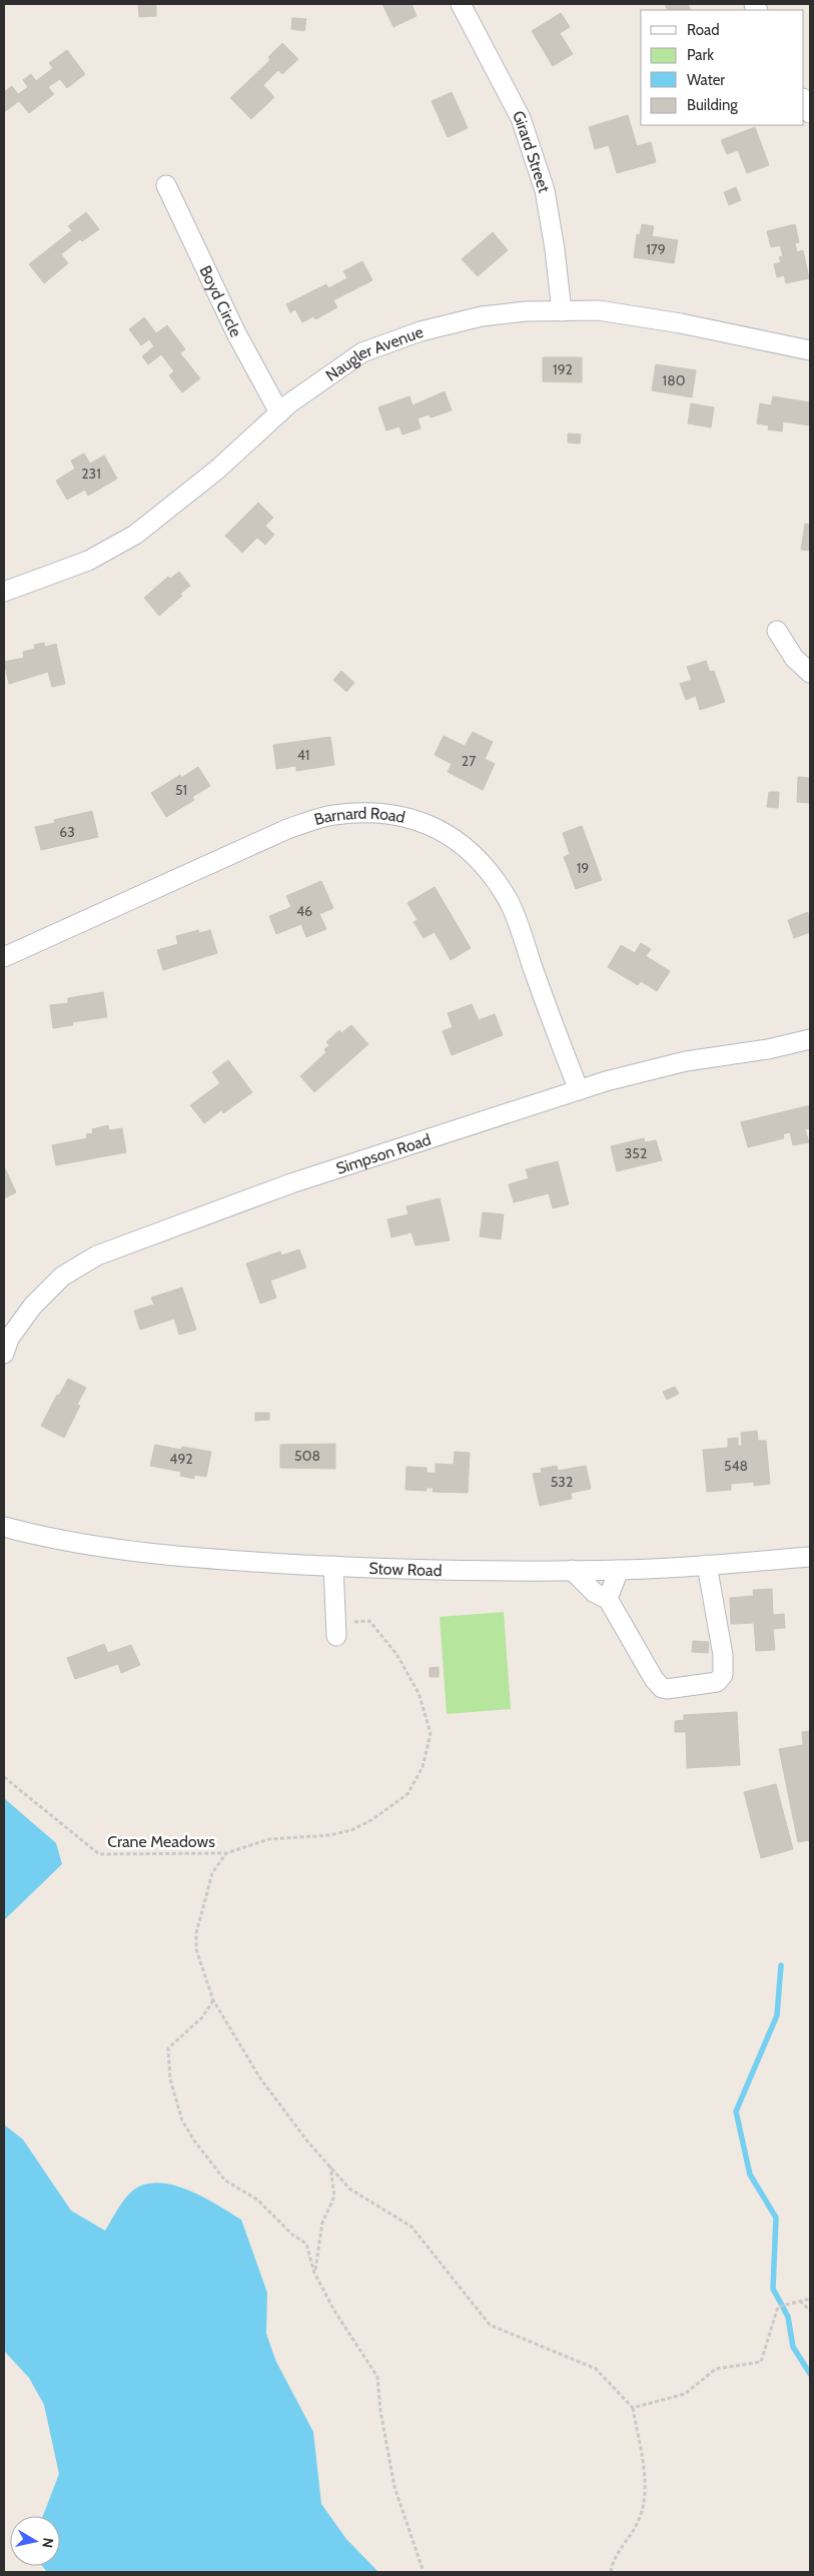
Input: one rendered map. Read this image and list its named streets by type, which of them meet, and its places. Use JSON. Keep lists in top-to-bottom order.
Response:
{
  "streets": {
    "street": [
      "Girard Street",
      "Boyd Circle",
      "Naugler Avenue",
      "Barnard Road",
      "Simpson Road",
      "Stow Road"
    ],
    "path": ["Crane Meadows"]
  },
  "crossings": [
    ["Girard Street", "Naugler Avenue"],
    ["Boyd Circle", "Naugler Avenue"],
    ["Barnard Road", "Simpson Road"]
  ],
  "house_numbers": [
    "179",
    "192",
    "180",
    "231",
    "41",
    "27",
    "51",
    "63",
    "19",
    "46",
    "352",
    "508",
    "492",
    "548",
    "532"
  ],
  "legend": [
    "Road",
    "Park",
    "Water",
    "Building"
  ],
  "north": "right"
}
